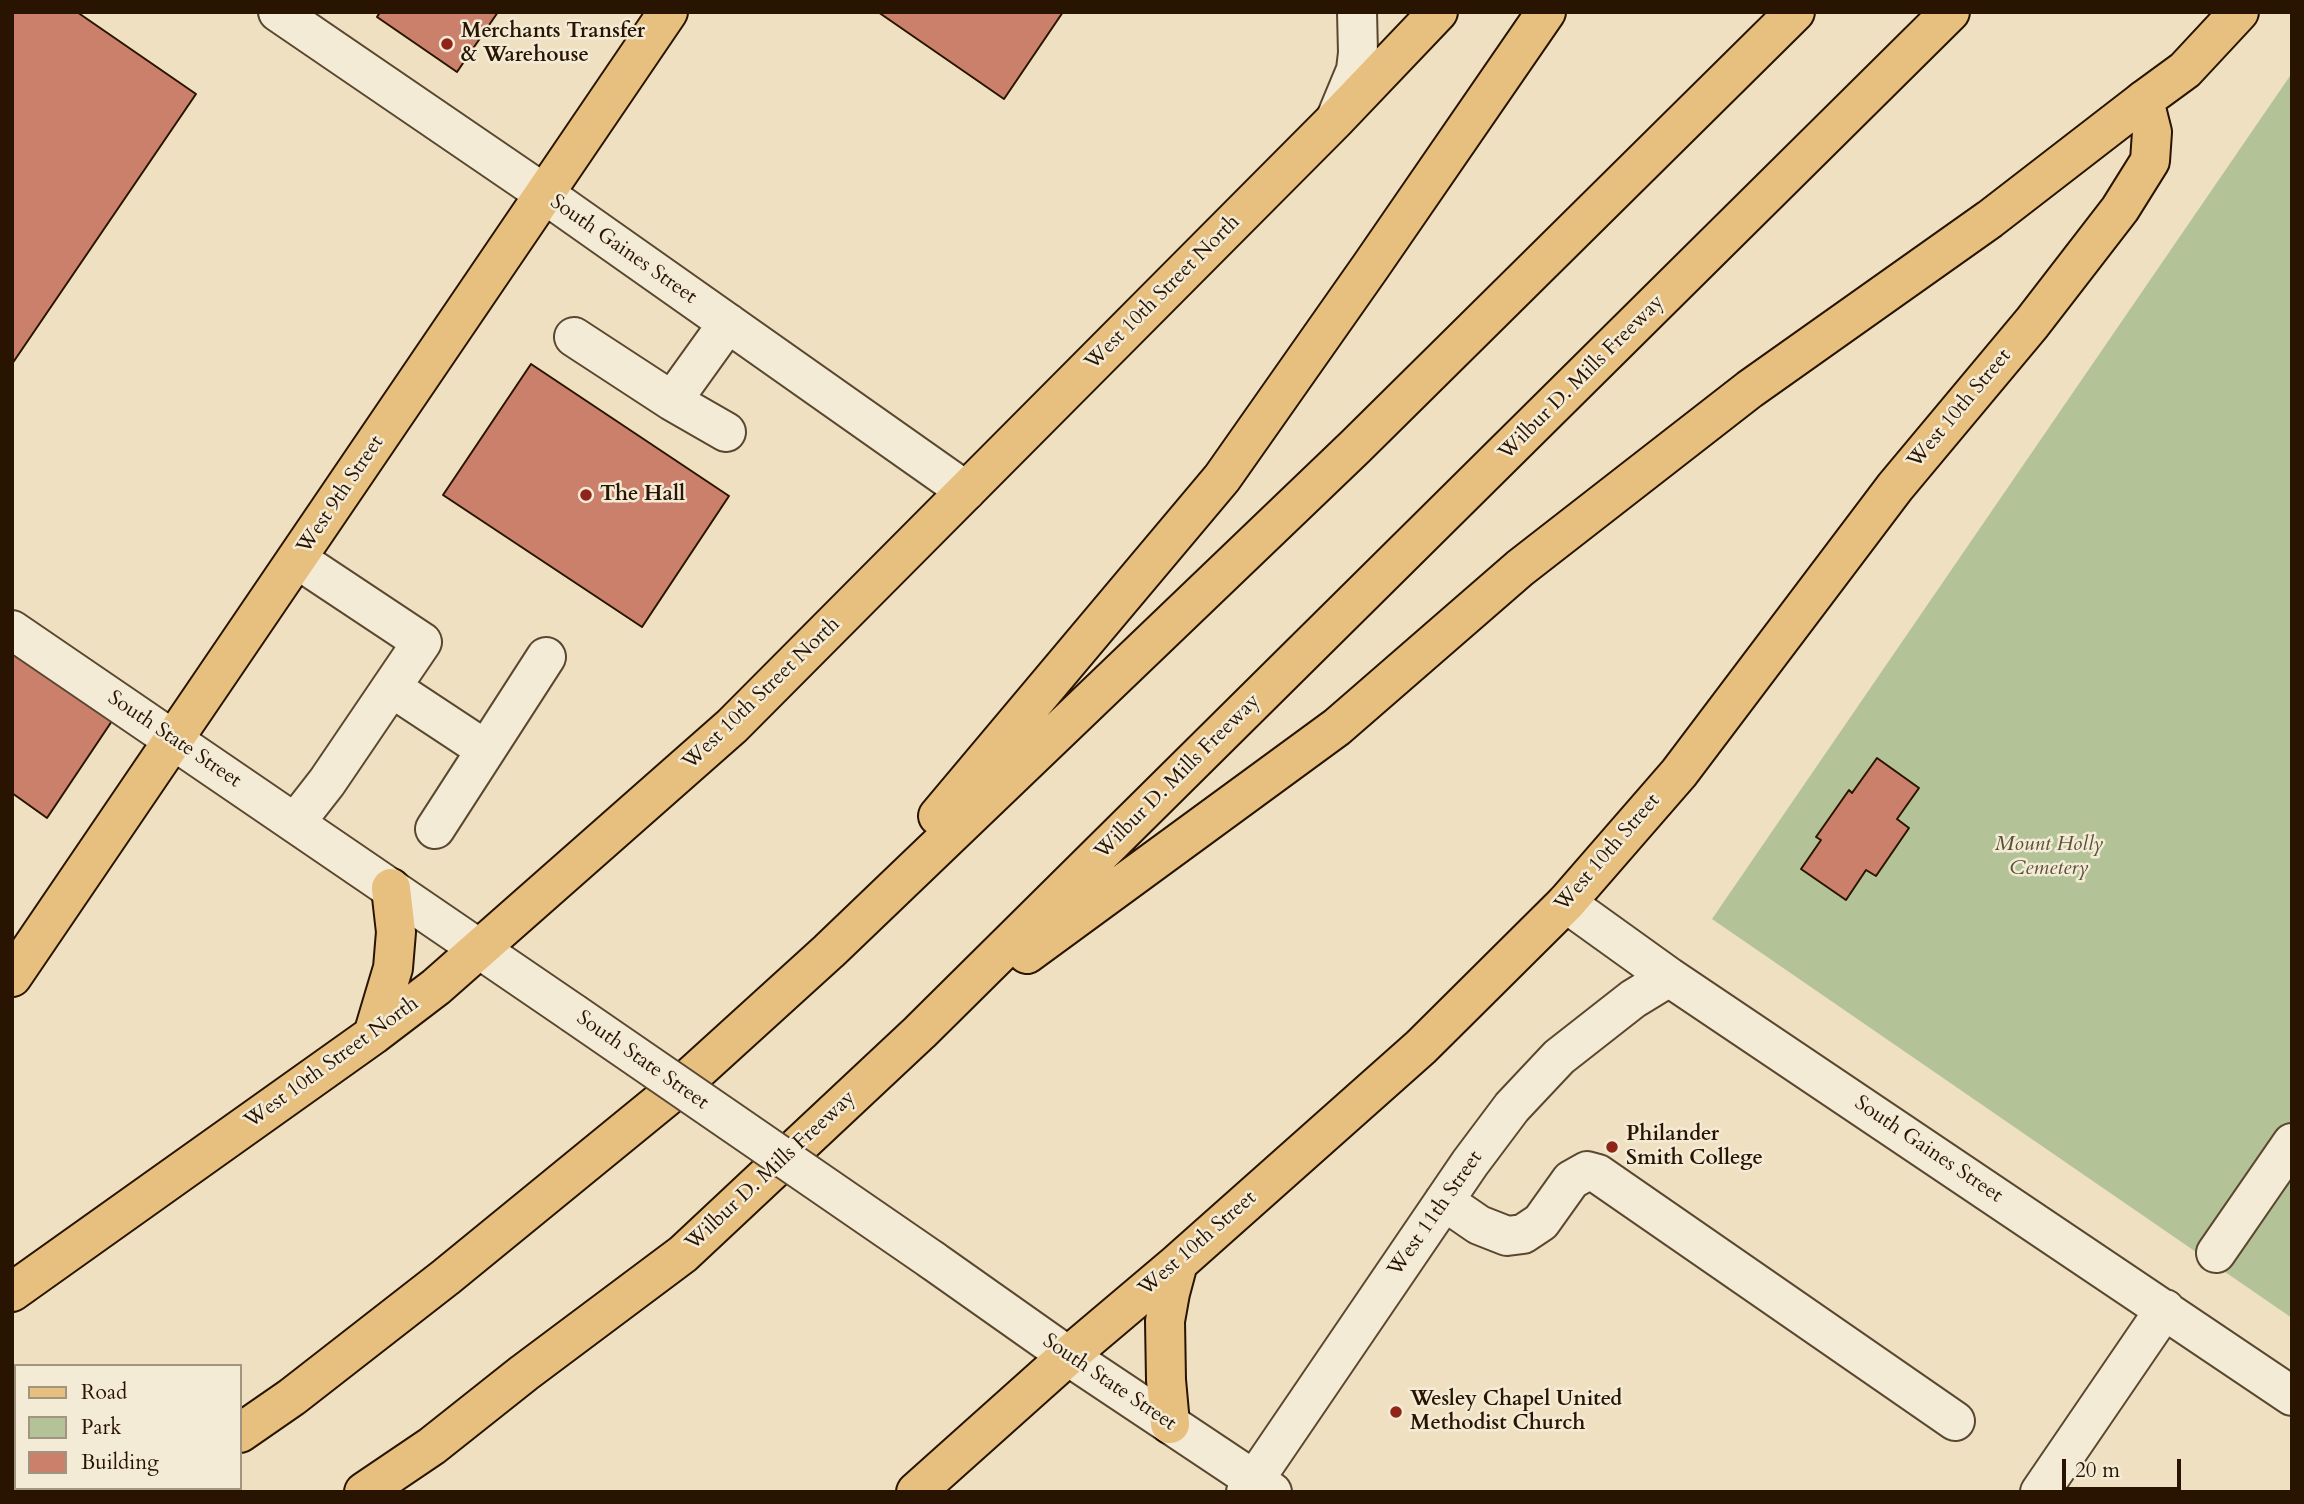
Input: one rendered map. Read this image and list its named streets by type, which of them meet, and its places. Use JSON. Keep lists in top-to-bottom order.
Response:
{
  "streets": {
    "main road": [
      "West 10th Street North",
      "Wilbur D. Mills Freeway",
      "West 10th Street",
      "West 9th Street"
    ],
    "street": ["South Gaines Street", "South State Street", "West 11th Street"]
  },
  "crossings": [
    ["South Gaines Street", "West 10th Street North"],
    ["South Gaines Street", "West 10th Street"],
    ["South Gaines Street", "West 9th Street"],
    ["South Gaines Street", "West 11th Street"],
    ["West 10th Street North", "South State Street"],
    ["West 10th Street", "South State Street"],
    ["West 9th Street", "South State Street"],
    ["South State Street", "West 11th Street"]
  ],
  "parks": ["Mount Holly Cemetery"],
  "places": [
    "Merchants Transfer & Warehouse",
    "The Hall",
    "Philander Smith College",
    "Wesley Chapel United Methodist Church"
  ],
  "legend": ["Road", "Park", "Building"],
  "scale_bar": "20 m"
}
